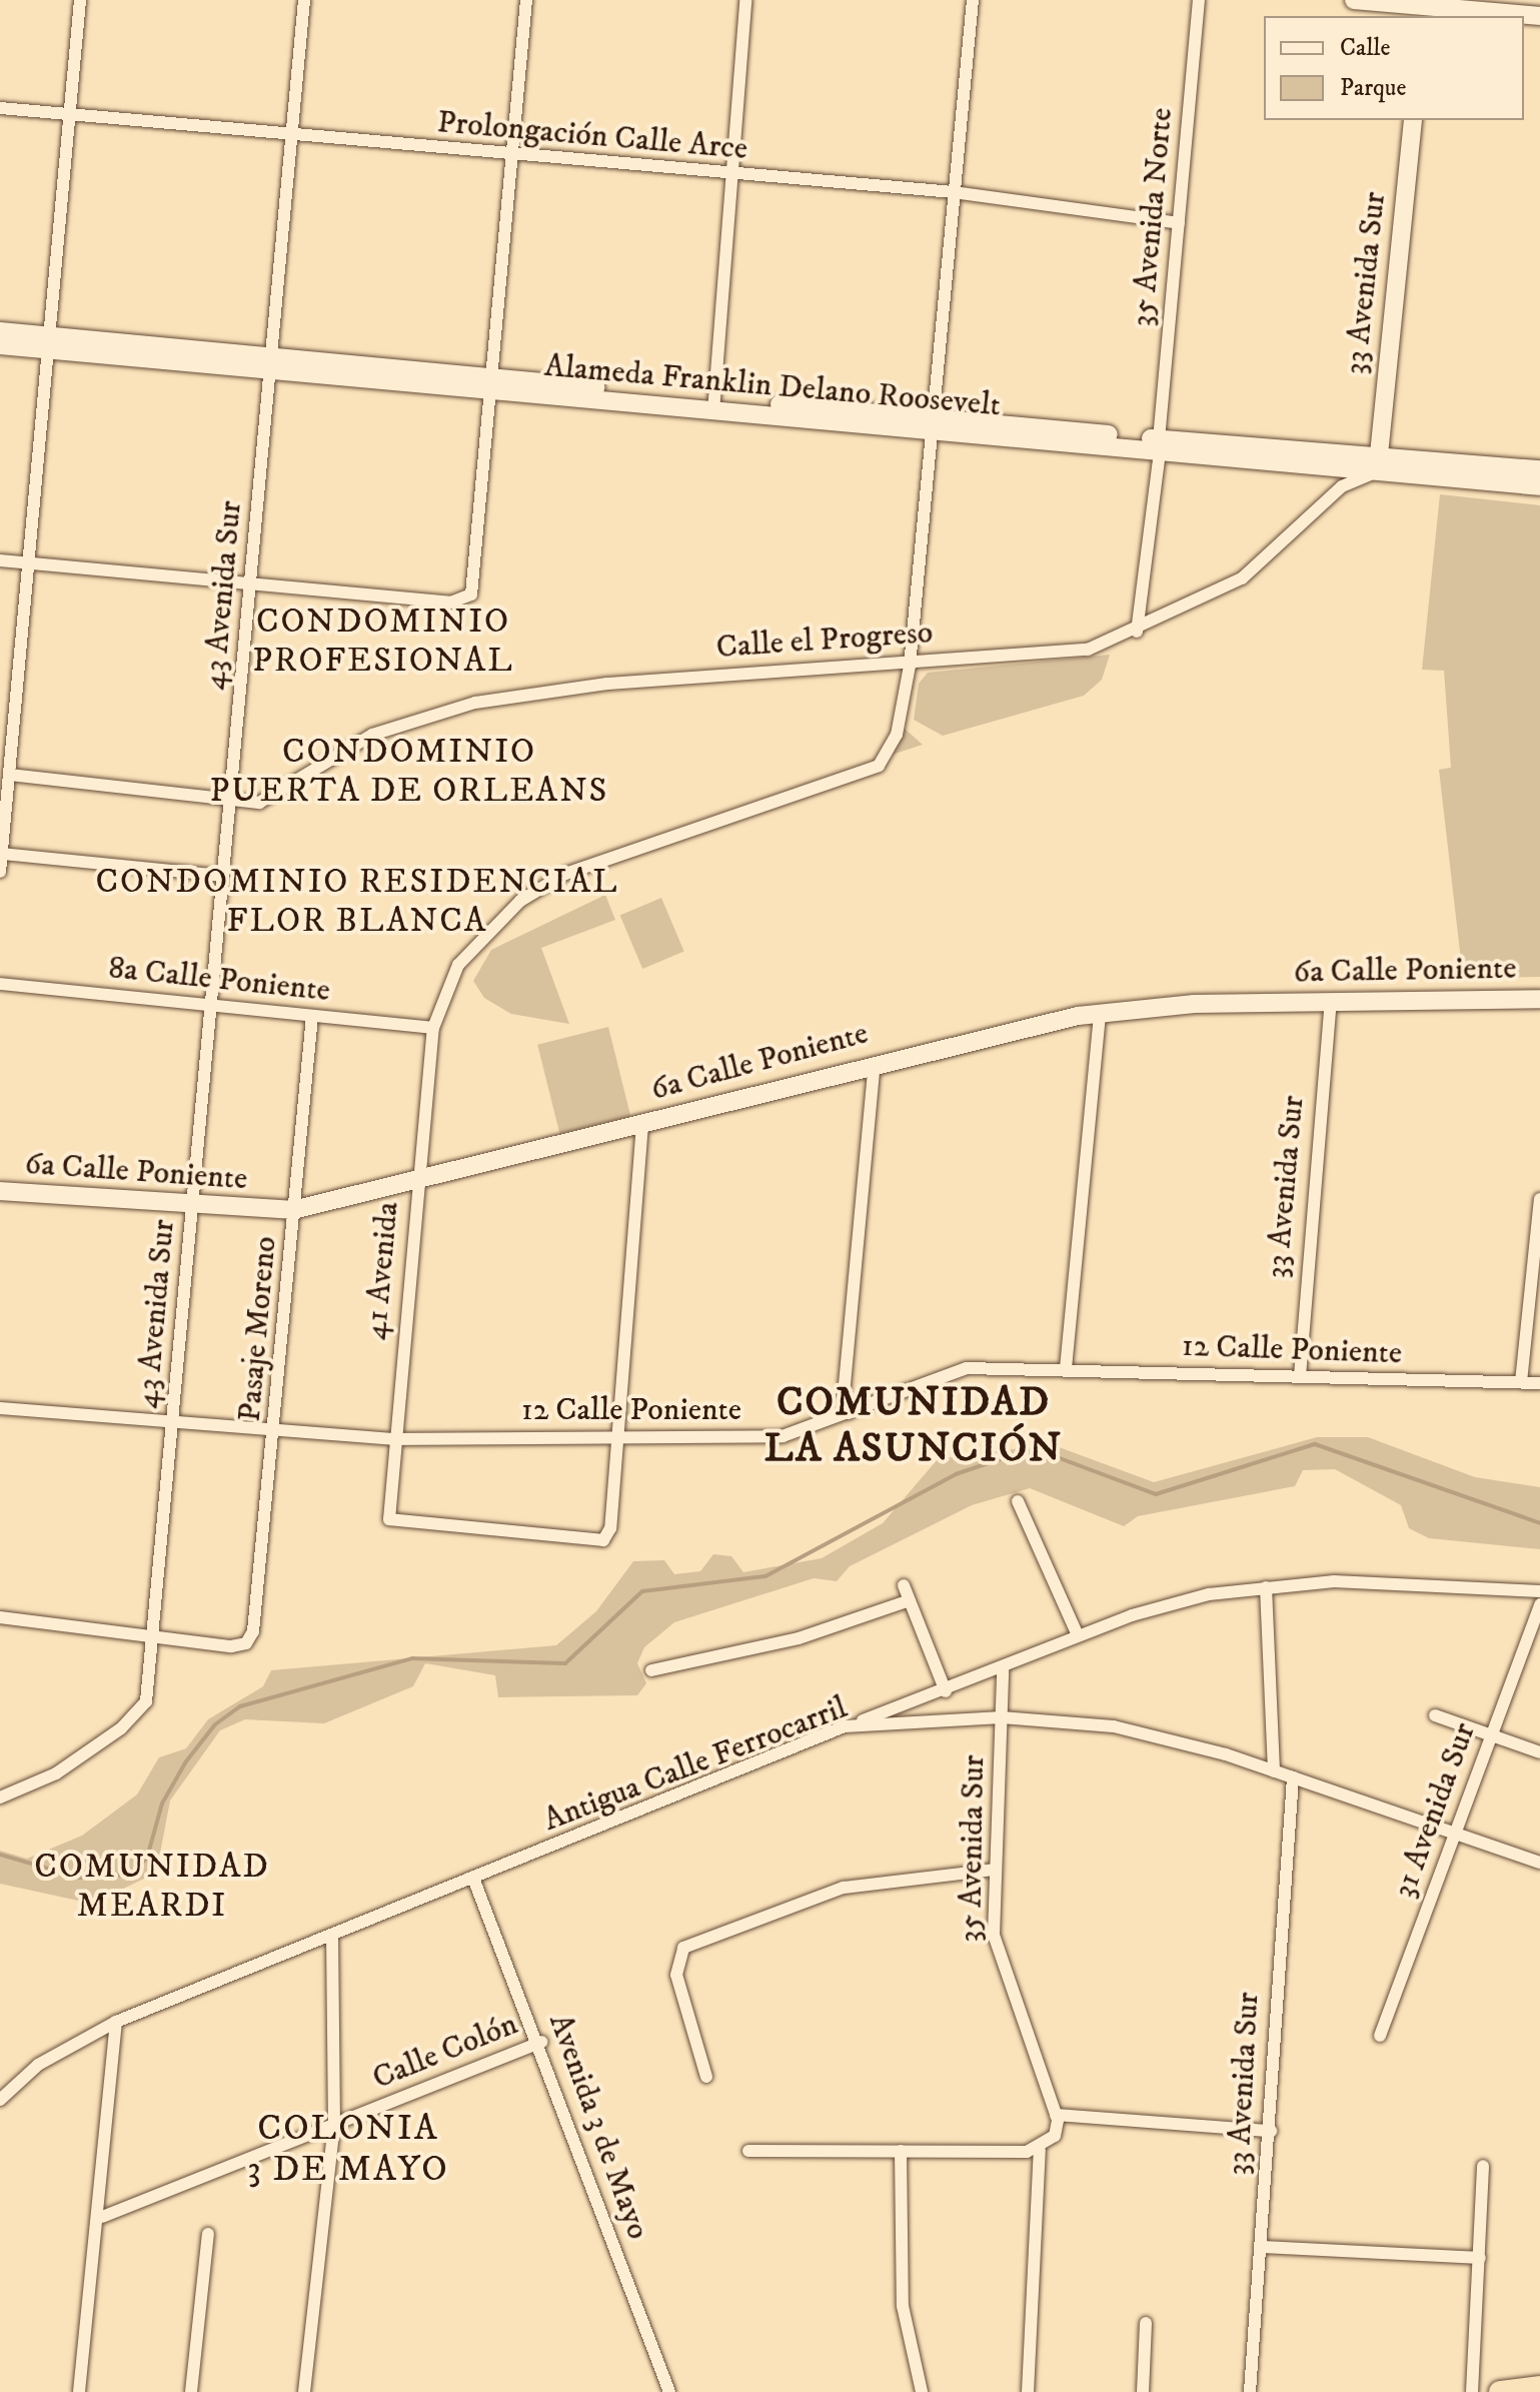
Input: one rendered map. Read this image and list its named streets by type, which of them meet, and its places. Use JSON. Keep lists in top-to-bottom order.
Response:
{
  "streets": {
    "street": [
      "Prolongación Calle Arce",
      "35 Avenida Norte",
      "33 Avenida Sur",
      "Alameda Franklin Delano Roosevelt",
      "43 Avenida Sur",
      "Calle el Progreso",
      "6a Calle Poniente",
      "8a Calle Poniente",
      "41 Avenida",
      "Pasaje Moreno",
      "12 Calle Poniente",
      "Antigua Calle Ferrocarril",
      "31 Avenida Sur",
      "35 Avenida Sur",
      "Calle Colón",
      "Avenida 3 de Mayo"
    ]
  },
  "crossings": [
    ["Prolongación Calle Arce", "35 Avenida Norte"],
    ["Prolongación Calle Arce", "43 Avenida Sur"],
    ["35 Avenida Norte", "Alameda Franklin Delano Roosevelt"],
    ["33 Avenida Sur", "Alameda Franklin Delano Roosevelt"],
    ["33 Avenida Sur", "Calle el Progreso"],
    ["33 Avenida Sur", "6a Calle Poniente"],
    ["33 Avenida Sur", "12 Calle Poniente"],
    ["33 Avenida Sur", "Antigua Calle Ferrocarril"],
    ["Alameda Franklin Delano Roosevelt", "43 Avenida Sur"],
    ["Alameda Franklin Delano Roosevelt", "Calle el Progreso"],
    ["43 Avenida Sur", "Calle el Progreso"],
    ["43 Avenida Sur", "6a Calle Poniente"],
    ["43 Avenida Sur", "8a Calle Poniente"],
    ["43 Avenida Sur", "Pasaje Moreno"],
    ["43 Avenida Sur", "12 Calle Poniente"],
    ["Calle el Progreso", "41 Avenida"],
    ["6a Calle Poniente", "41 Avenida"],
    ["6a Calle Poniente", "Pasaje Moreno"],
    ["8a Calle Poniente", "41 Avenida"],
    ["8a Calle Poniente", "Pasaje Moreno"],
    ["41 Avenida", "12 Calle Poniente"],
    ["Pasaje Moreno", "12 Calle Poniente"],
    ["Antigua Calle Ferrocarril", "31 Avenida Sur"],
    ["Antigua Calle Ferrocarril", "35 Avenida Sur"],
    ["Antigua Calle Ferrocarril", "Avenida 3 de Mayo"],
    ["Calle Colón", "Avenida 3 de Mayo"]
  ],
  "districts": [
    "CONDOMINIO PROFESIONAL",
    "CONDOMINIO PUERTA DE ORLEANS",
    "CONDOMINIO RESIDENCIAL FLOR BLANCA",
    "COMUNIDAD LA ASUNCIÓN",
    "COMUNIDAD MEARDI",
    "COLONIA 3 DE MAYO"
  ],
  "legend": ["Calle", "Parque"]
}
